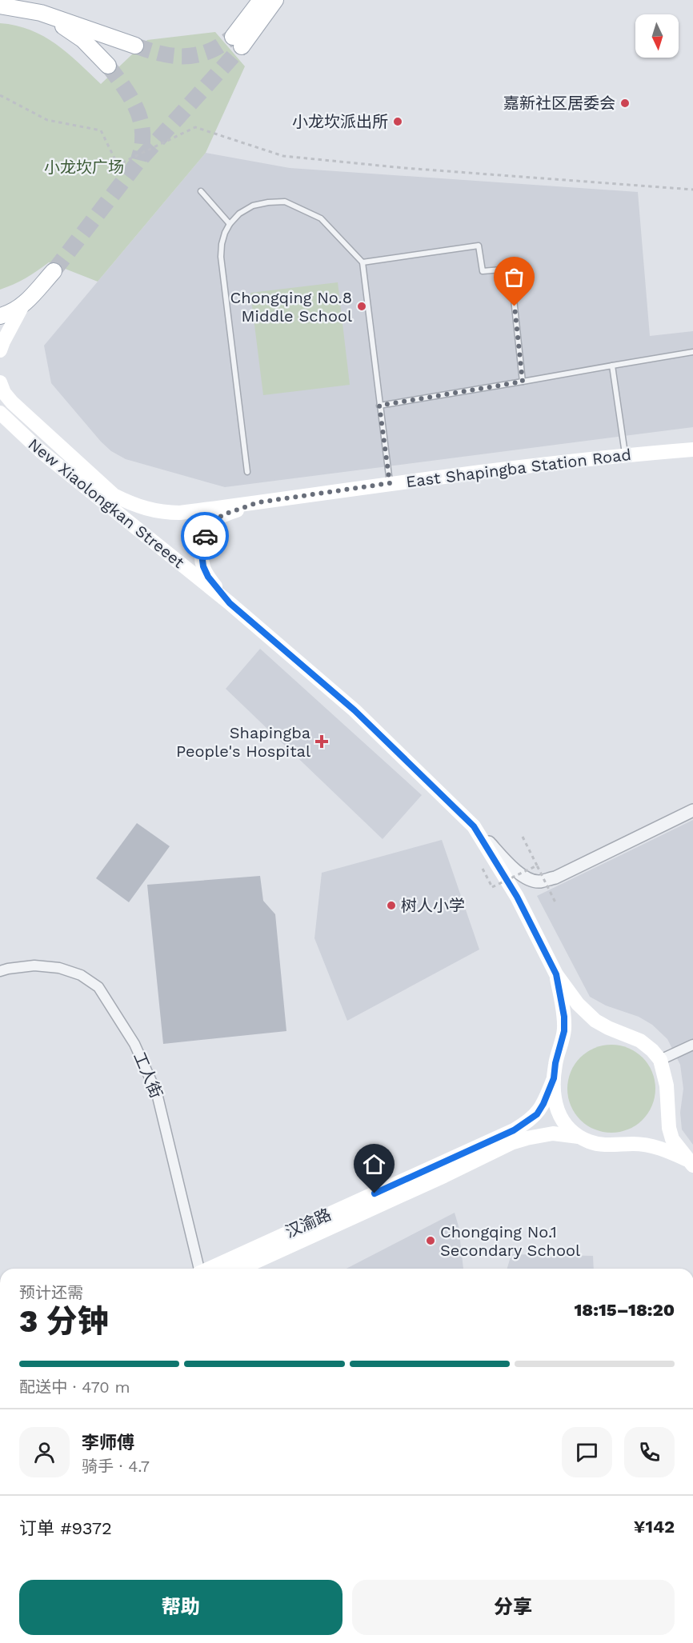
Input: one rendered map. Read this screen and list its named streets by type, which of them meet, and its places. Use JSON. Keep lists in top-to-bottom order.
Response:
{
  "streets": {
    "main road": ["East Shapingba Station Road", "New Xiaolongkan Streeet", "汉渝路"],
    "street": ["工人街"]
  },
  "crossings": [
    ["New Xiaolongkan Streeet", "汉渝路"]
  ],
  "parks": ["小龙坎广场"],
  "places": {
    "other": [
      "嘉新社区居委会",
      "小龙坎派出所",
      "Chongqing No.8 Middle School",
      "树人小学",
      "Chongqing No.1 Secondary School"
    ],
    "health": ["Shapingba People's Hospital"]
  },
  "north": "bottom",
  "page": {
    "heading": ["3 分钟", "预计还需", "18:15–18:20"],
    "panel": [
      "李师傅",
      "骑手 · 4.7",
      "订单 #9372",
      "¥142"
    ],
    "bar": "配送中 · 470 m",
    "buttons": ["帮助", "分享"]
  }
}
